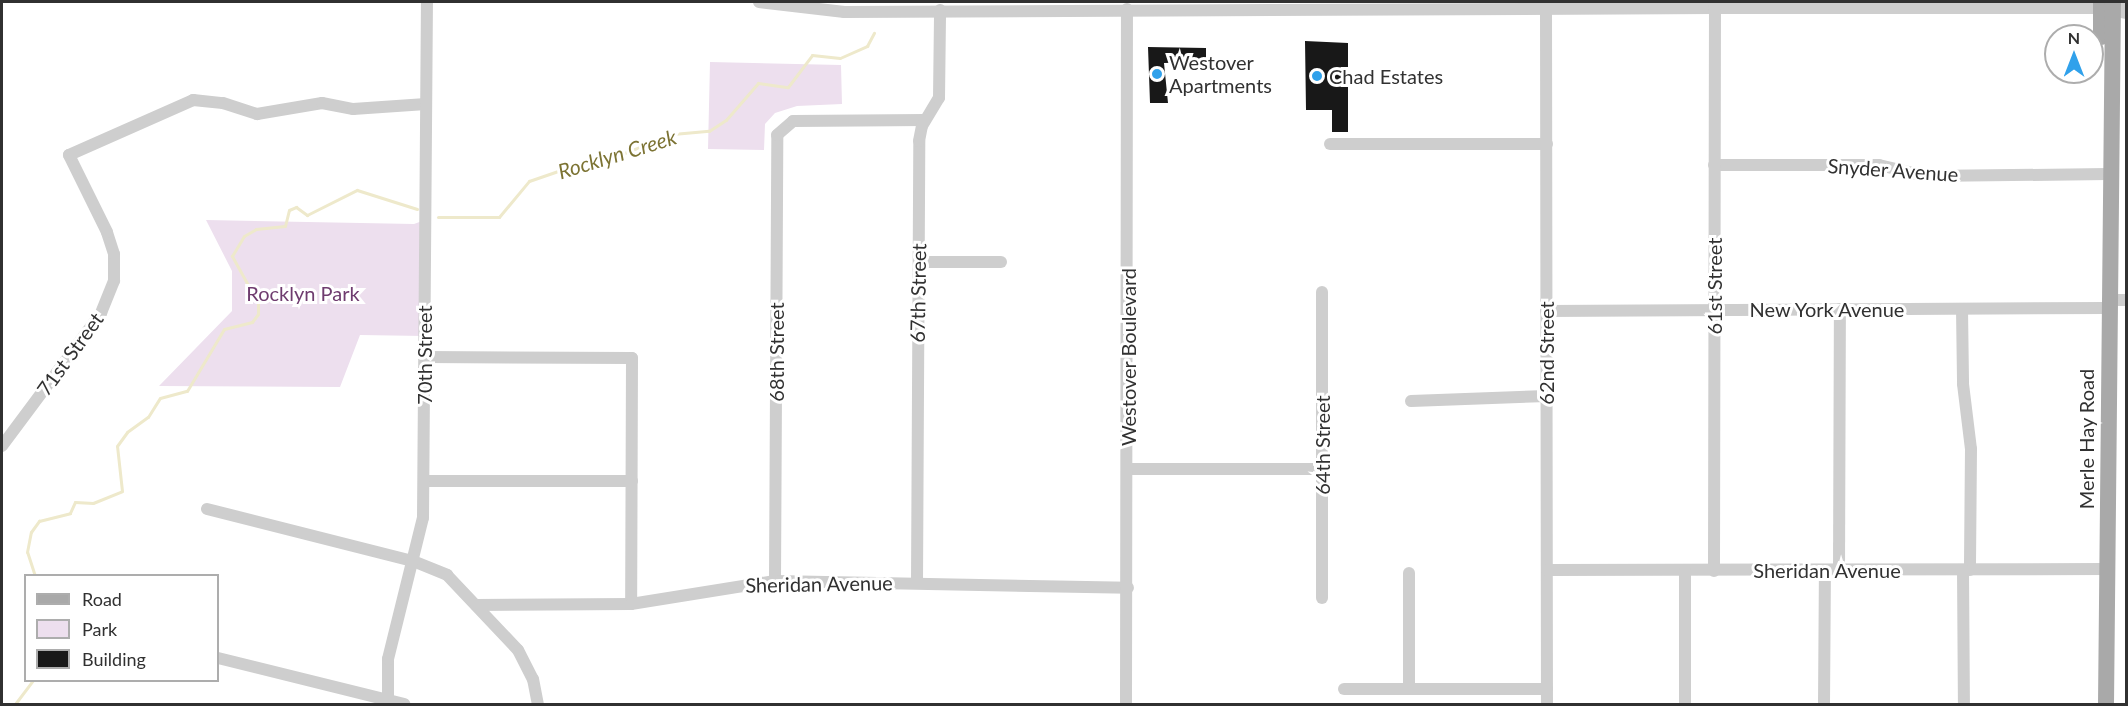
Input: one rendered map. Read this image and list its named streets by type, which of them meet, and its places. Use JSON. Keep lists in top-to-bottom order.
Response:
{
  "streets": {
    "main road": ["Merle Hay Road"],
    "street": [
      "Snyder Avenue",
      "61st Street",
      "67th Street",
      "New York Avenue",
      "68th Street",
      "62nd Street",
      "71st Street",
      "70th Street",
      "Westover Boulevard",
      "64th Street",
      "Sheridan Avenue"
    ]
  },
  "crossings": [
    ["Snyder Avenue", "61st Street"],
    ["Snyder Avenue", "Merle Hay Road"],
    ["61st Street", "New York Avenue"],
    ["61st Street", "Sheridan Avenue"],
    ["67th Street", "68th Street"],
    ["67th Street", "Sheridan Avenue"],
    ["New York Avenue", "62nd Street"],
    ["New York Avenue", "Merle Hay Road"],
    ["68th Street", "Sheridan Avenue"],
    ["62nd Street", "Sheridan Avenue"],
    ["71st Street", "70th Street"],
    ["Westover Boulevard", "Sheridan Avenue"],
    ["Merle Hay Road", "Sheridan Avenue"]
  ],
  "water": ["Rocklyn Creek"],
  "parks": ["Rocklyn Park"],
  "places": ["Westover Apartments", "Chad Estates"],
  "legend": ["Road", "Park", "Building"],
  "north": "top"
}
